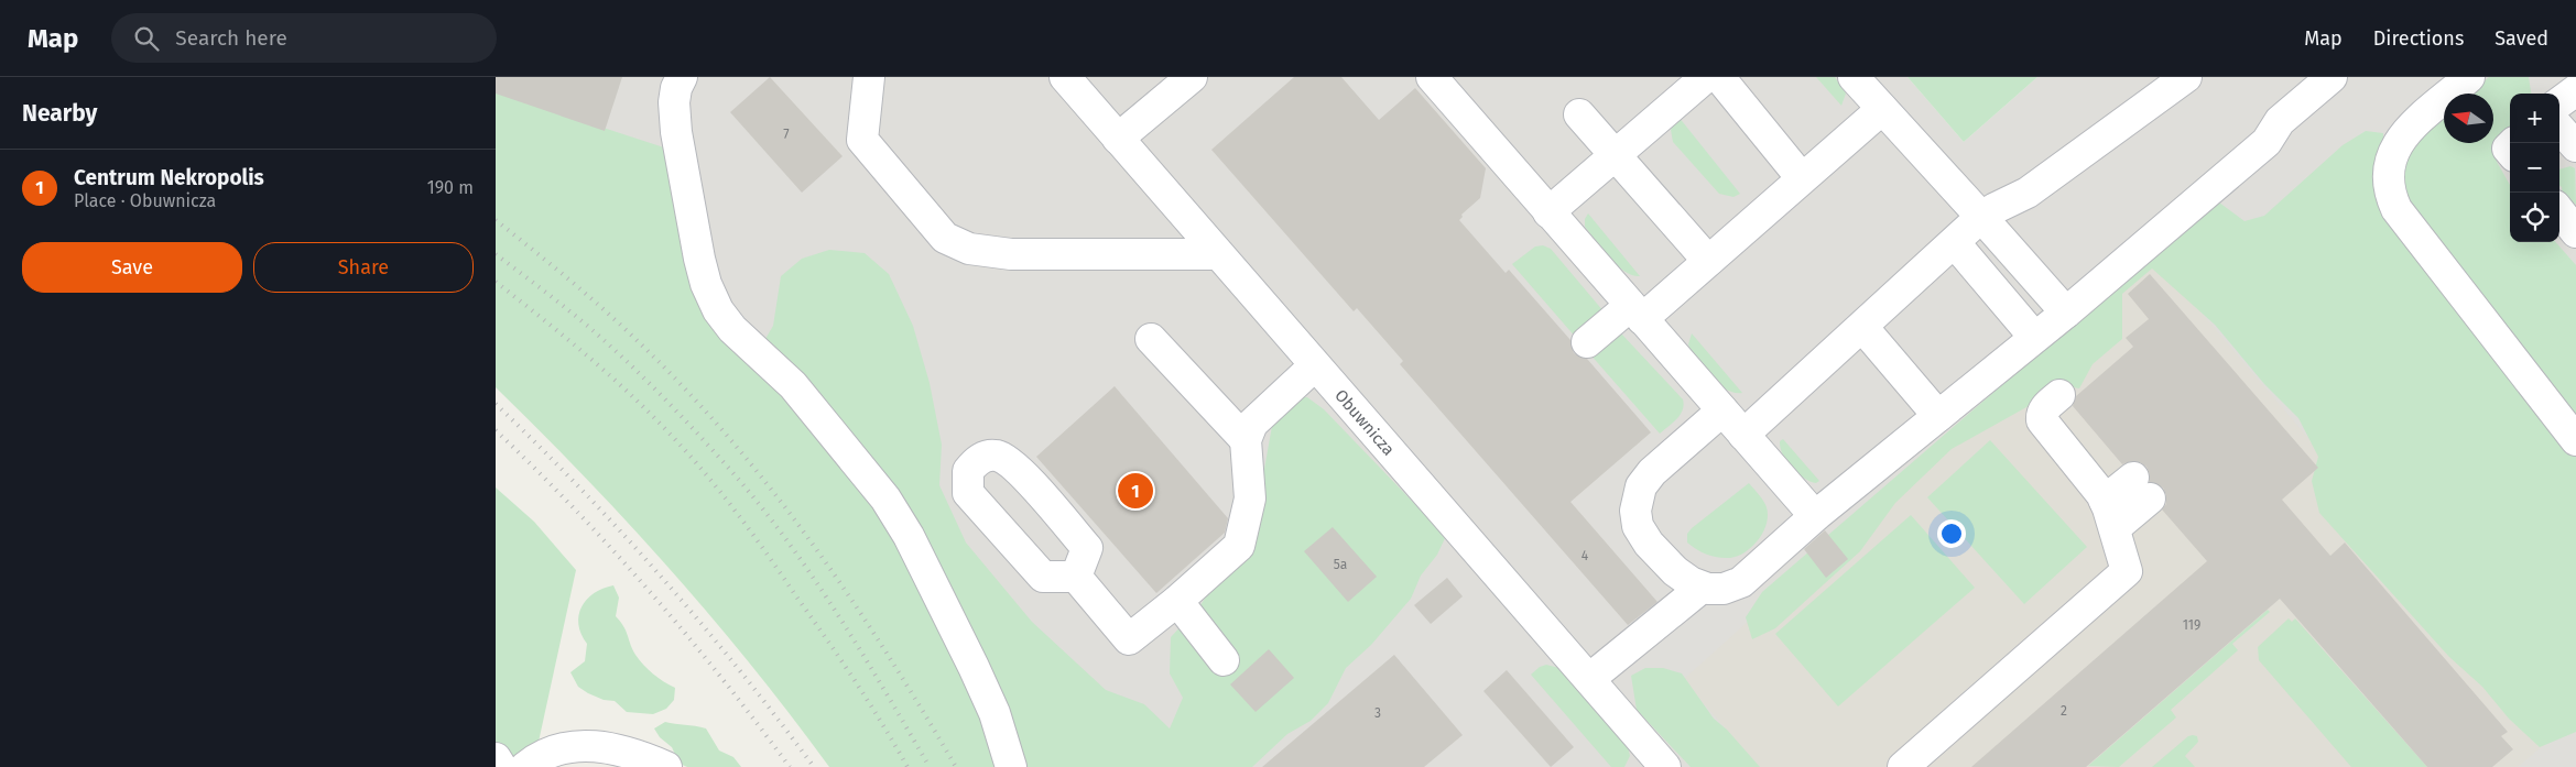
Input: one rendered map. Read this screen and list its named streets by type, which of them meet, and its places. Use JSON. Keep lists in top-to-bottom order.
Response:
{
  "streets": {
    "street": ["Obuwnicza"]
  },
  "house_numbers": [
    "7",
    "4",
    "5a",
    "119",
    "2",
    "3"
  ],
  "north": "left",
  "page": {
    "header": "Map",
    "search": "Search here",
    "nav": ["Map", "Directions", "Saved"],
    "heading": "Nearby",
    "map_buttons": ["+", "−"],
    "list": [
      {
        "mark": "1",
        "name": "Centrum Nekropolis",
        "note": "Place · Obuwnicza",
        "value": "190 m"
      }
    ],
    "buttons": ["Save", "Share"],
    "pins": "1"
  }
}
